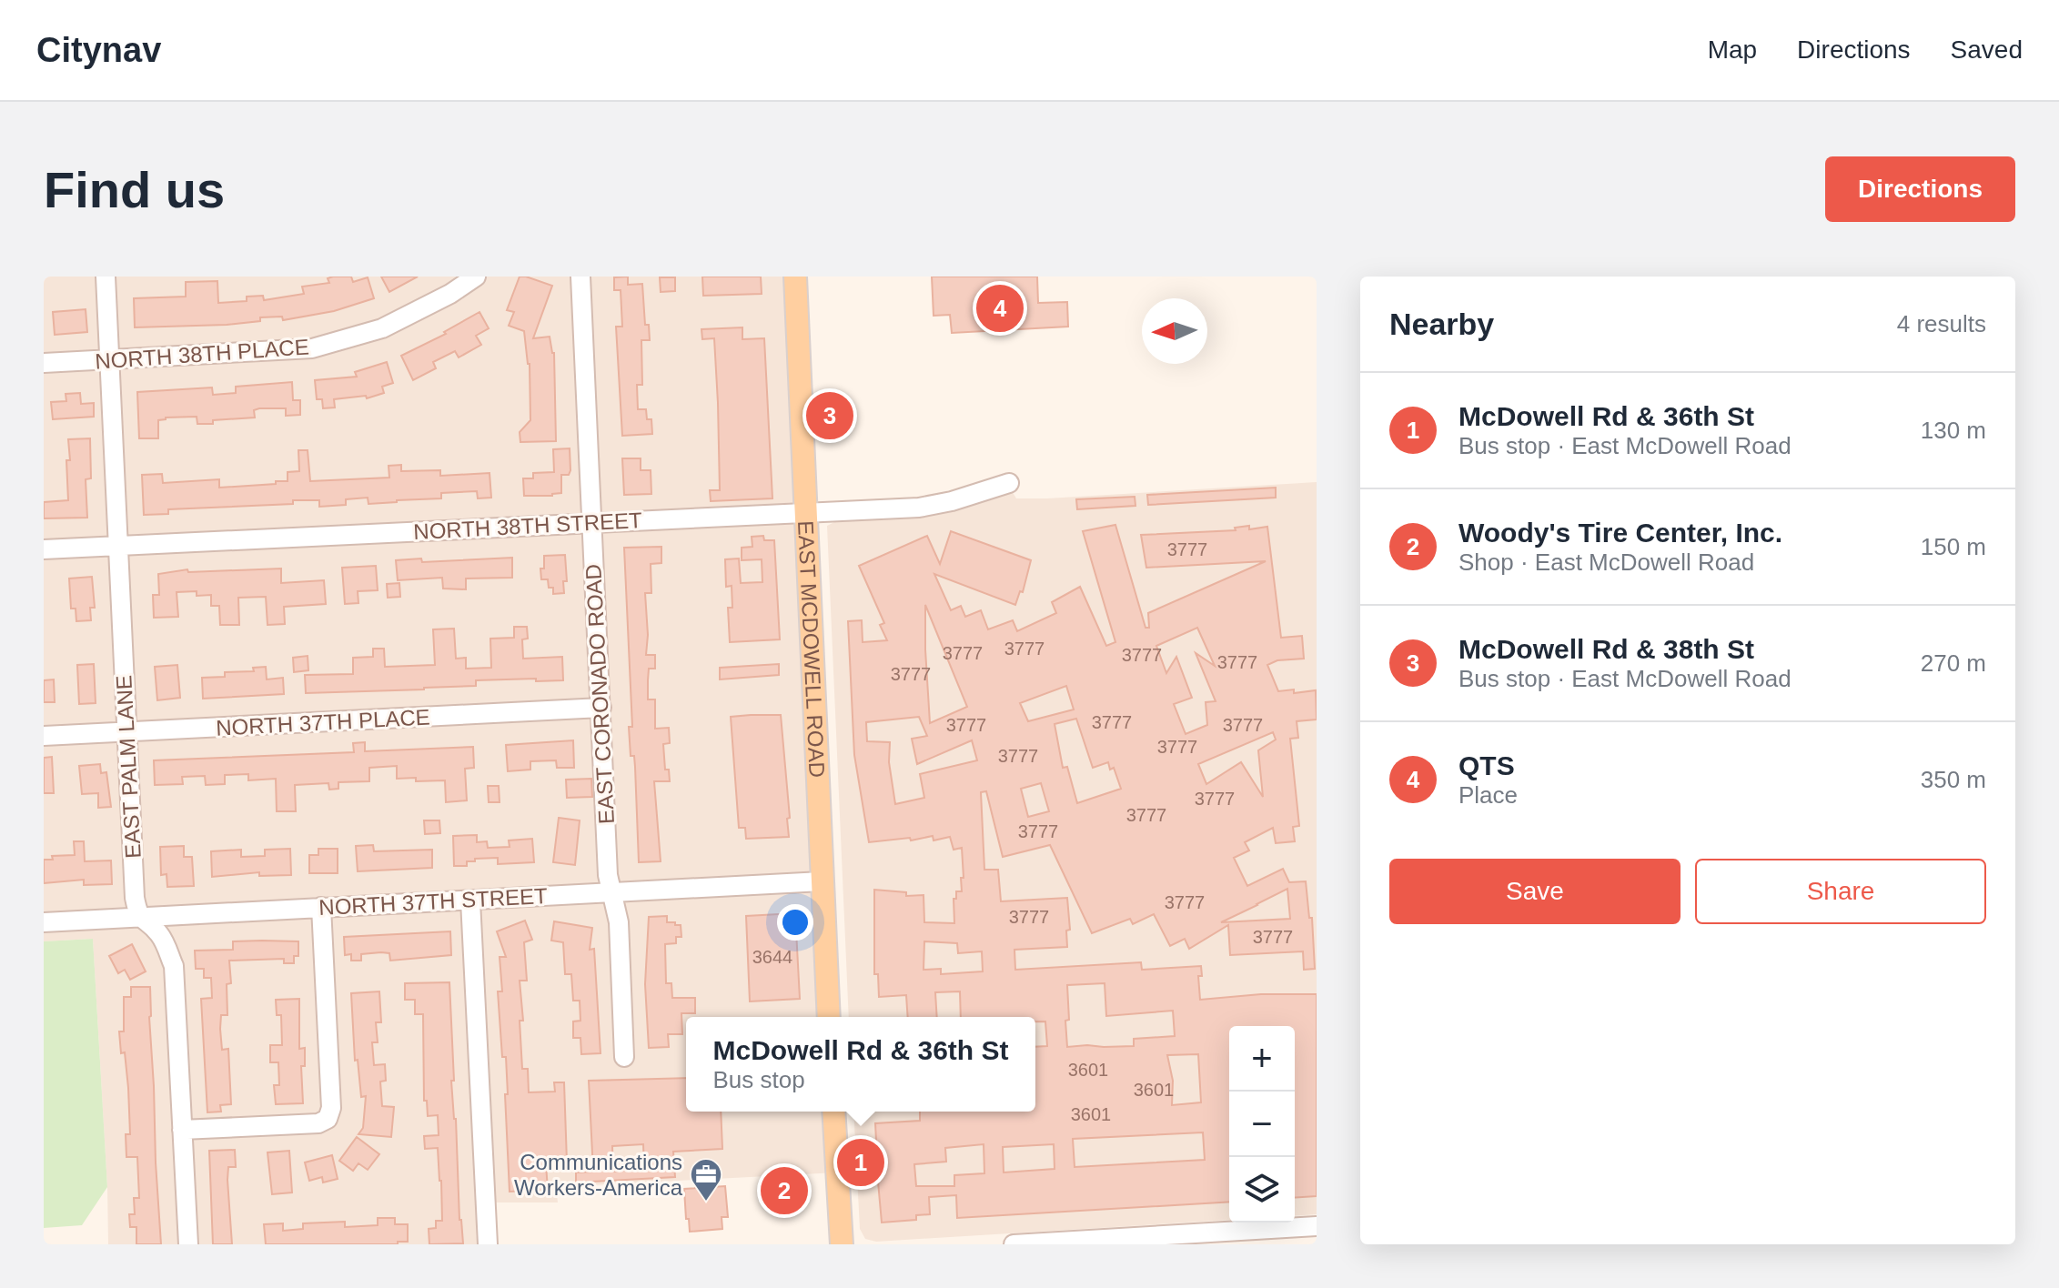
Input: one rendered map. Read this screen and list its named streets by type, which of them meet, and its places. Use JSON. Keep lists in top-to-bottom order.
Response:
{
  "streets": {
    "main road": ["EAST MCDOWELL ROAD"],
    "street": [
      "NORTH 38TH PLACE",
      "NORTH 38TH STREET",
      "EAST CORONADO ROAD",
      "NORTH 37TH PLACE",
      "EAST PALM LANE",
      "NORTH 37TH STREET"
    ]
  },
  "crossings": [
    ["NORTH 38TH PLACE", "EAST PALM LANE"],
    ["NORTH 38TH STREET", "EAST MCDOWELL ROAD"],
    ["NORTH 38TH STREET", "EAST CORONADO ROAD"],
    ["NORTH 38TH STREET", "EAST PALM LANE"],
    ["EAST MCDOWELL ROAD", "NORTH 37TH STREET"],
    ["EAST CORONADO ROAD", "NORTH 37TH PLACE"],
    ["EAST CORONADO ROAD", "NORTH 37TH STREET"],
    ["NORTH 37TH PLACE", "EAST PALM LANE"],
    ["EAST PALM LANE", "NORTH 37TH STREET"]
  ],
  "places": {
    "office": ["Communications Workers-America"]
  },
  "house_numbers": [
    "3777",
    "3777",
    "3777",
    "3777",
    "3777",
    "3777",
    "3777",
    "3777",
    "3777",
    "3777",
    "3777",
    "3777",
    "3777",
    "3777",
    "3777",
    "3777",
    "3777",
    "3644",
    "3601",
    "3601",
    "3601"
  ],
  "north": "left",
  "page": {
    "header": "Citynav",
    "nav": ["Map", "Directions", "Saved"],
    "buttons": [
      "Directions",
      ["Save", "Share"]
    ],
    "title": "Find us",
    "heading": ["Nearby", "4 results"],
    "pins": [
      "4",
      "3",
      "1",
      "2"
    ],
    "list": [
      {
        "mark": "1",
        "name": "McDowell Rd & 36th St",
        "note": "Bus stop · East McDowell Road",
        "value": "130 m"
      },
      {
        "mark": "2",
        "name": "Woody's Tire Center, Inc.",
        "note": "Shop · East McDowell Road",
        "value": "150 m"
      },
      {
        "mark": "3",
        "name": "McDowell Rd & 38th St",
        "note": "Bus stop · East McDowell Road",
        "value": "270 m"
      },
      {
        "mark": "4",
        "name": "QTS",
        "note": "Place",
        "value": "350 m"
      }
    ],
    "popup": ["McDowell Rd & 36th St", "Bus stop"],
    "map_buttons": ["+", "−"]
  }
}
